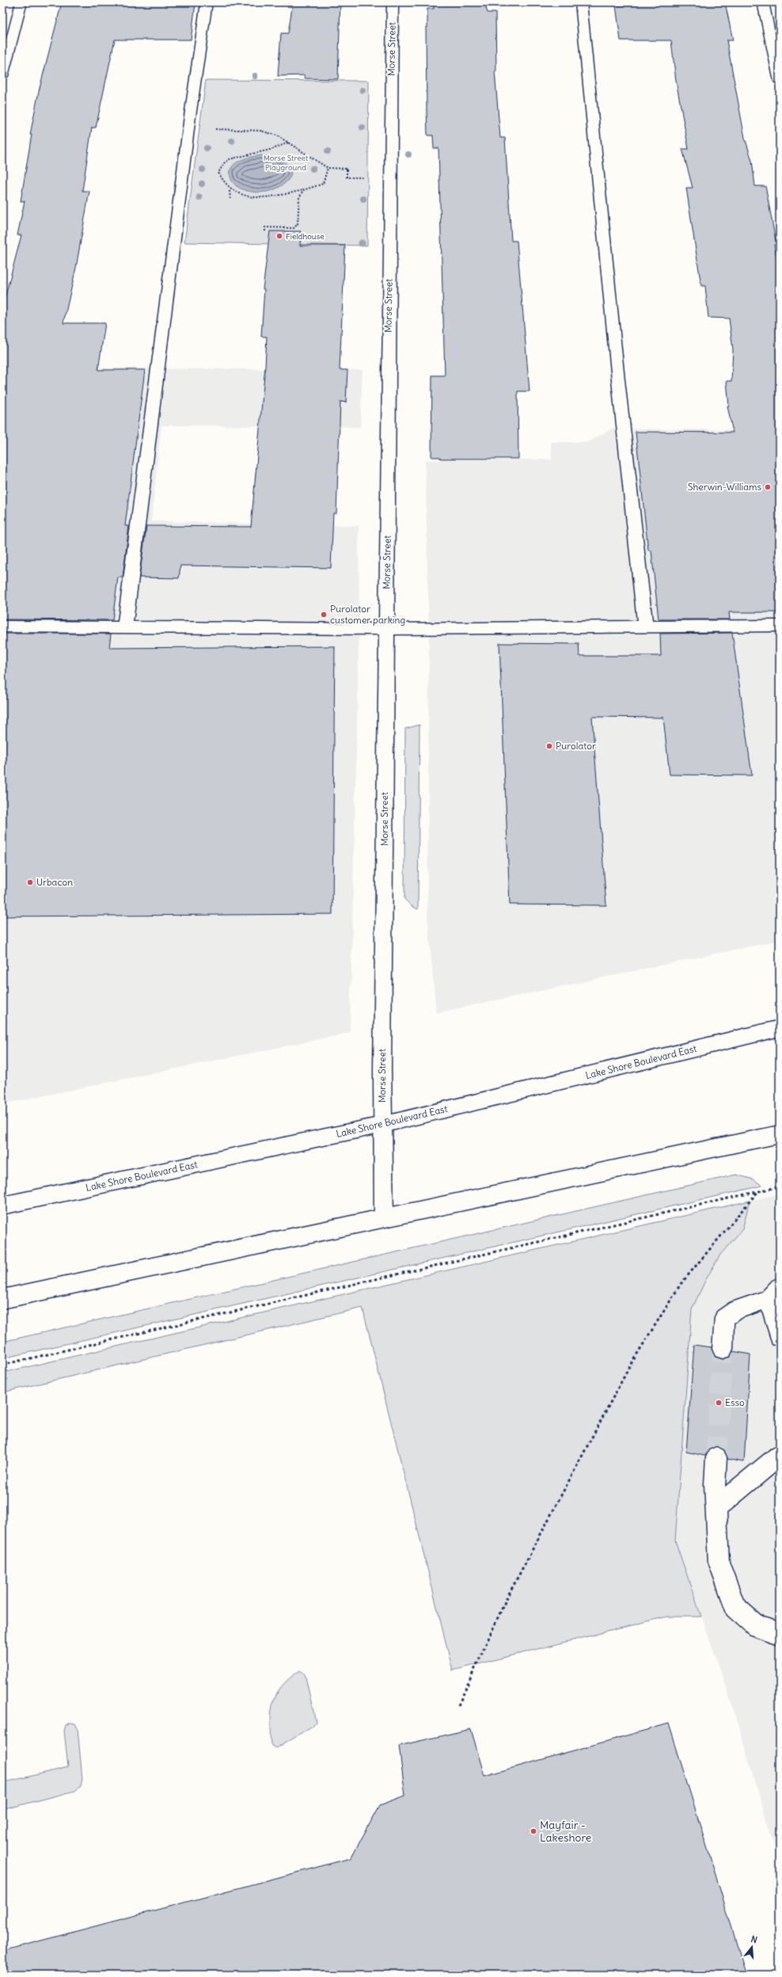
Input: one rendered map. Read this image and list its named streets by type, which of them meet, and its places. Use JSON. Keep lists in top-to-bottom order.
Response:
{
  "streets": {
    "main road": ["Morse Street", "Lake Shore Boulevard East"]
  },
  "crossings": [
    ["Morse Street", "Lake Shore Boulevard East"]
  ],
  "parks": ["Morse Street Playground"],
  "places": [
    "Fieldhouse",
    "Sherwin-Williams",
    "Purolator customer parking",
    "Purolator",
    "Urbacon",
    "Esso",
    "Mayfair - Lakeshore"
  ],
  "north": "top"
}
